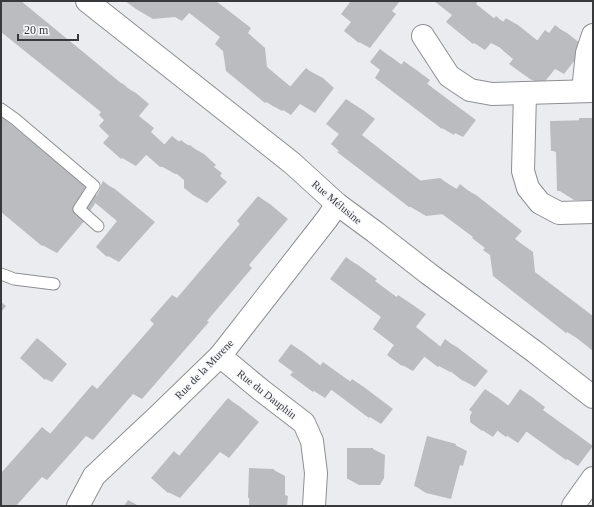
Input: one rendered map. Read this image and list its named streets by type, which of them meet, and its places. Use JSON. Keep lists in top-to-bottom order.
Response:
{
  "streets": {
    "street": ["Rue Mélusine", "Rue de la Murene", "Rue du Dauphin"]
  },
  "crossings": [
    ["Rue Mélusine", "Rue de la Murene"],
    ["Rue de la Murene", "Rue du Dauphin"]
  ],
  "scale_bar": "20 m"
}
